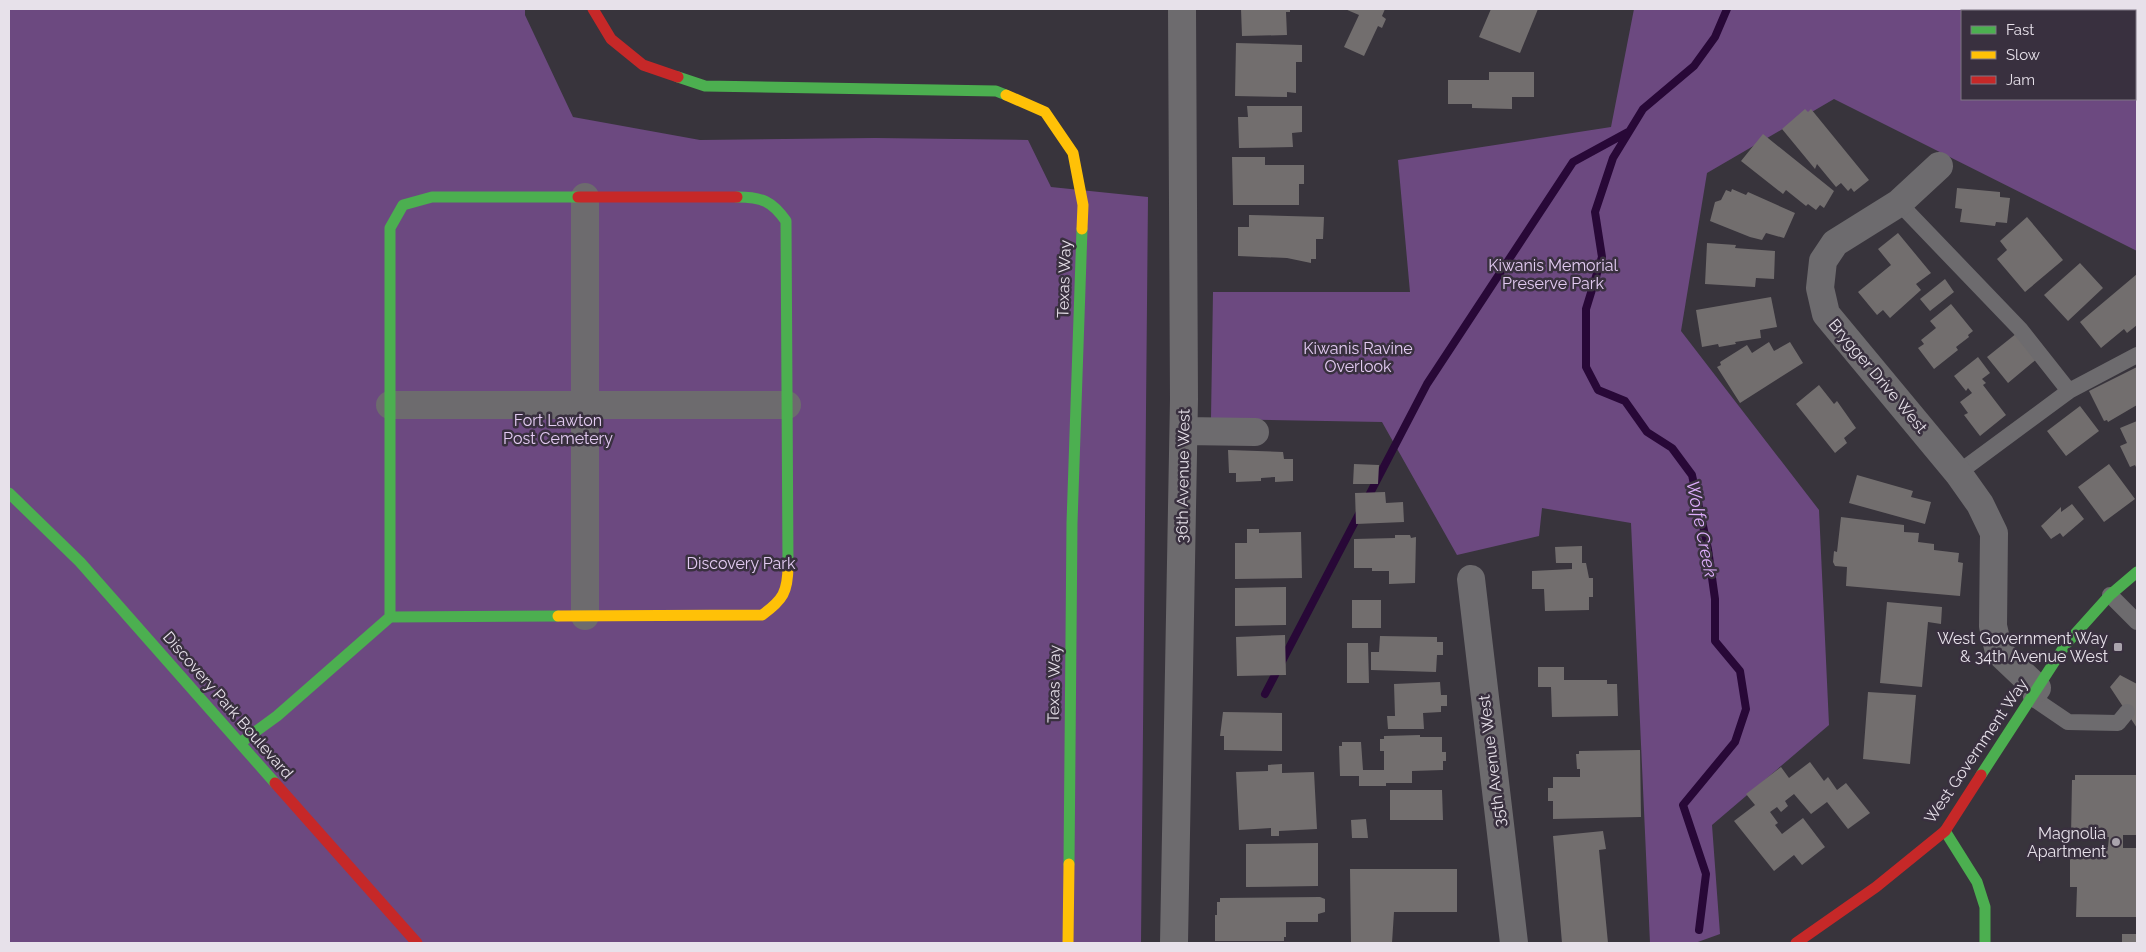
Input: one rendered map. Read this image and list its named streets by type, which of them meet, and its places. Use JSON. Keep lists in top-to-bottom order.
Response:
{
  "streets": {
    "street": [
      "Texas Way",
      "Brygger Drive West",
      "36th Avenue West",
      "Discovery Park Boulevard",
      "West Government Way",
      "35th Avenue West"
    ]
  },
  "crossings": [
    ["Brygger Drive West", "West Government Way"]
  ],
  "water": ["Wolfe Creek"],
  "parks": [
    "Kiwanis Memorial Preserve Park",
    "Kiwanis Ravine Overlook",
    "Fort Lawton Post Cemetery",
    "Discovery Park"
  ],
  "places": {
    "transit": ["West Government Way & 34th Avenue West"],
    "other": ["Magnolia Apartment"]
  },
  "legend": ["Fast", "Slow", "Jam"]
}
